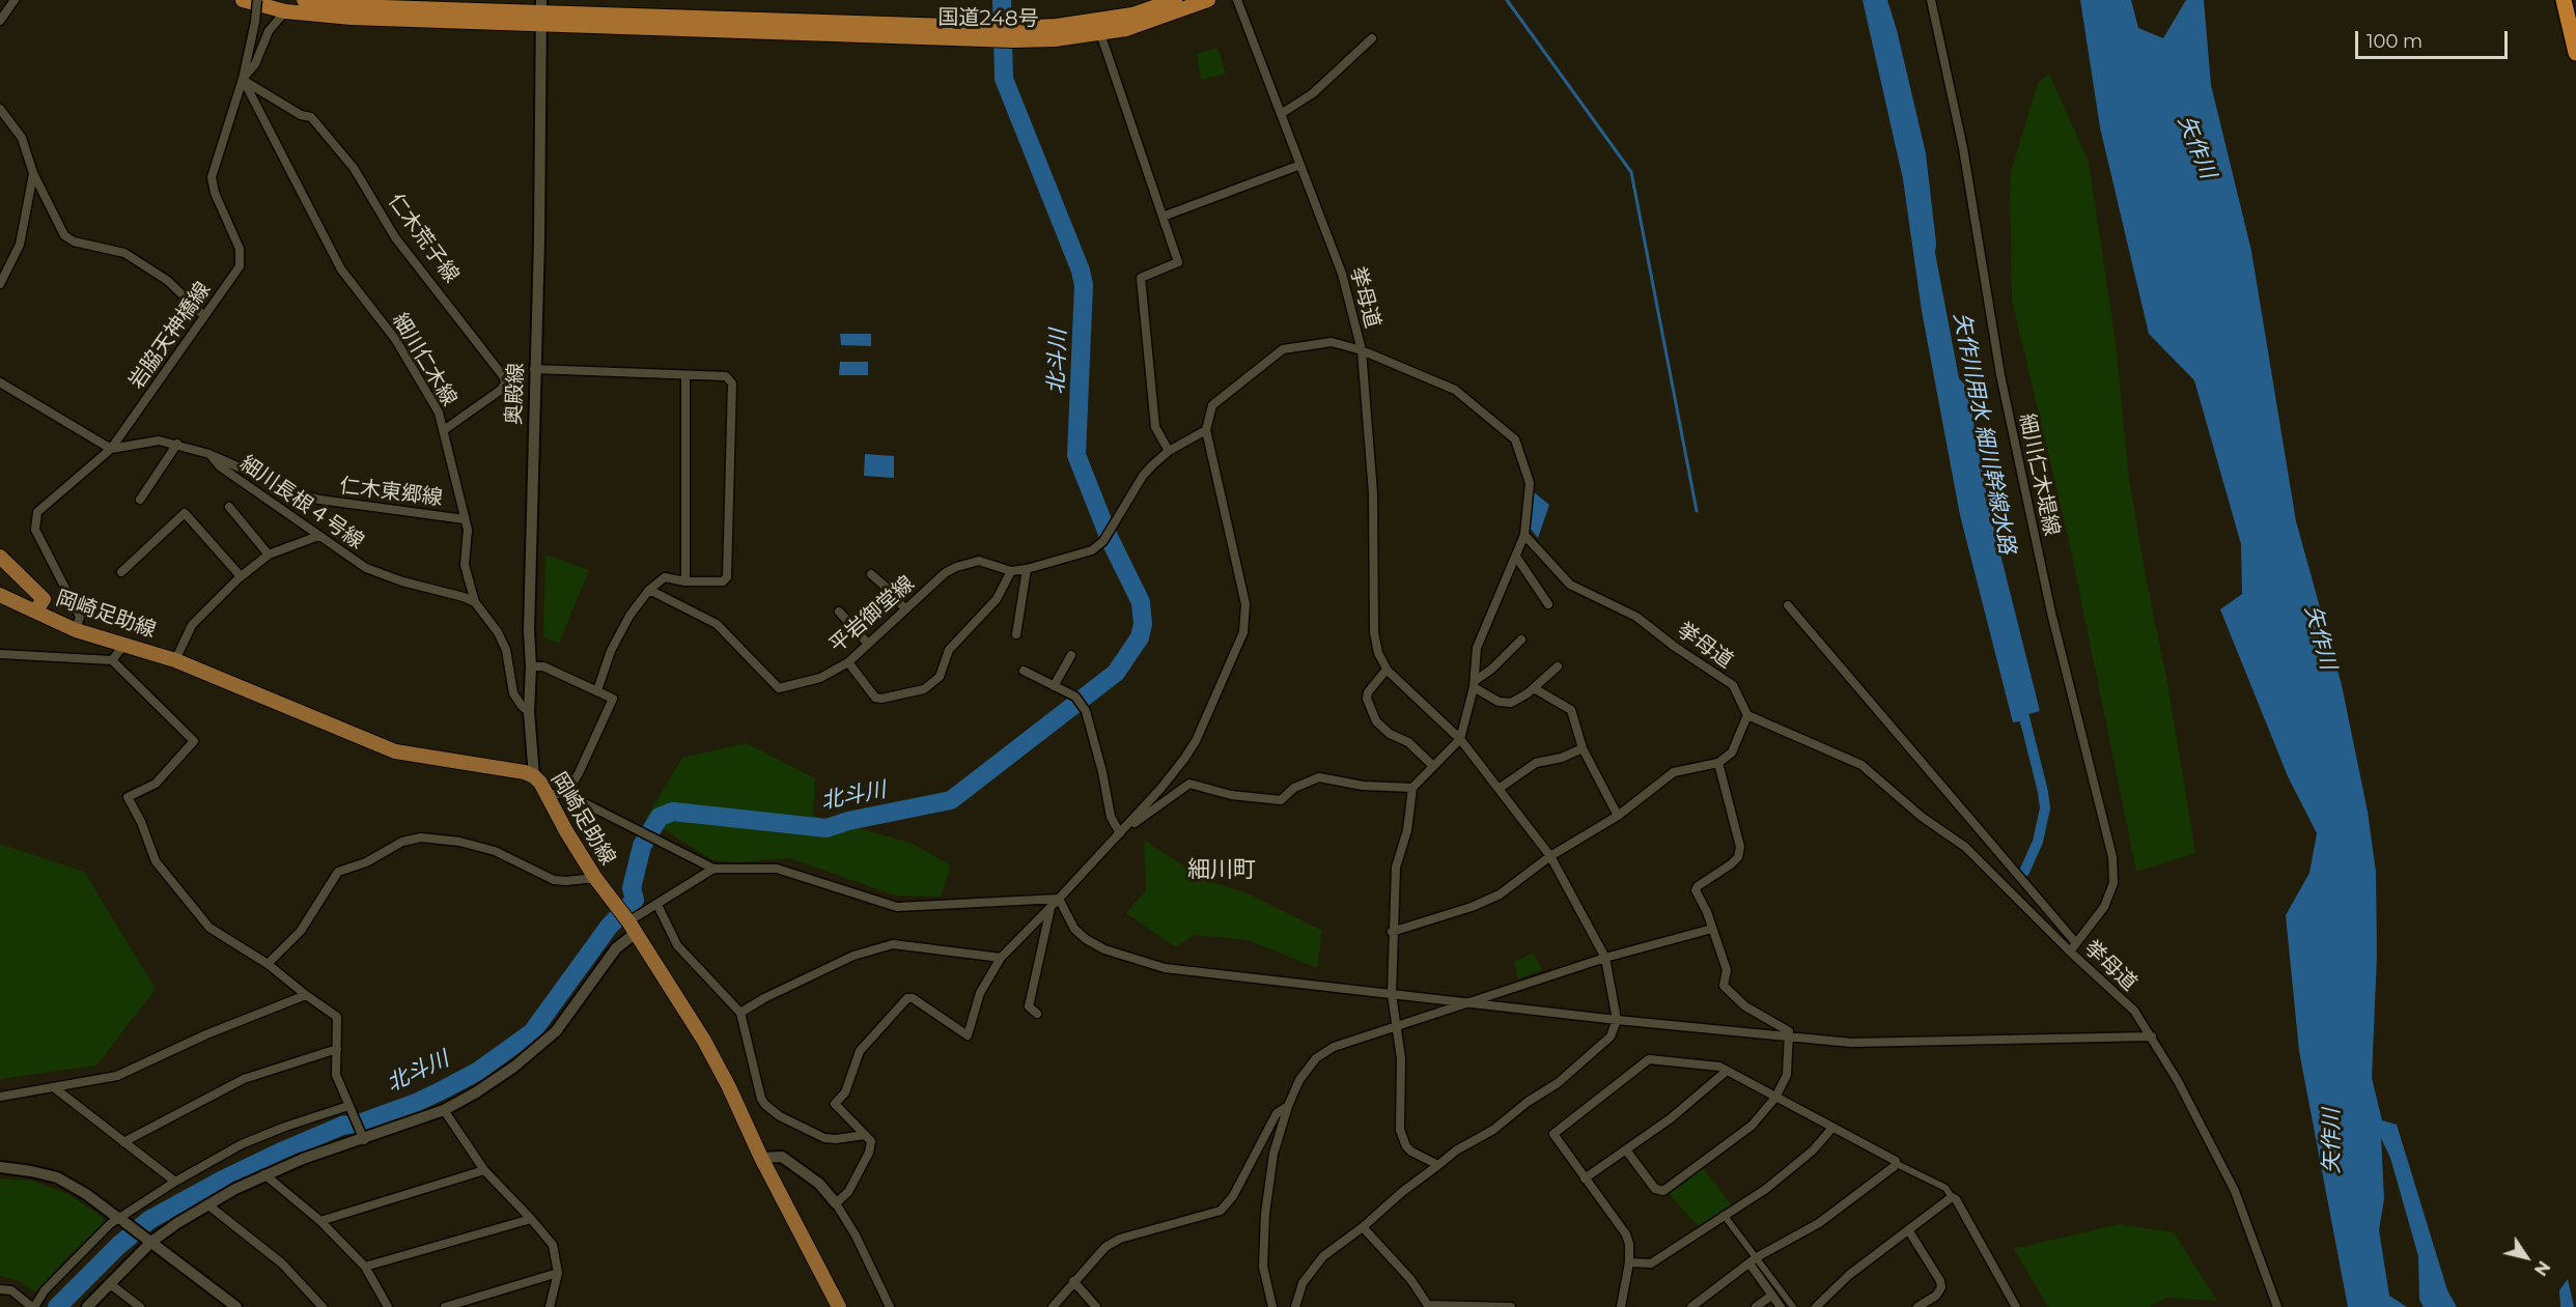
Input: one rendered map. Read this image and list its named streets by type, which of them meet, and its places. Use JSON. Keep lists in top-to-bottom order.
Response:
{
  "streets": {
    "highway": ["国道248号"],
    "main road": ["岡崎足助線"],
    "street": [
      "仁木荒子線",
      "挙母道",
      "岩脇天神橋線",
      "細川仁木線",
      "奥殿線",
      "細川仁木堤線",
      "仁木東郷線",
      "細川長根４号線",
      "平岩御堂線"
    ]
  },
  "crossings": [
    ["国道248号", "奥殿線"],
    ["仁木荒子線", "岩脇天神橋線"],
    ["仁木荒子線", "細川仁木線"],
    ["挙母道", "細川仁木堤線"],
    ["岩脇天神橋線", "細川仁木線"],
    ["岩脇天神橋線", "細川長根４号線"],
    ["岩脇天神橋線", "岡崎足助線"],
    ["細川仁木線", "奥殿線"],
    ["細川仁木線", "仁木東郷線"],
    ["細川仁木線", "細川長根４号線"],
    ["奥殿線", "岡崎足助線"],
    ["仁木東郷線", "細川長根４号線"]
  ],
  "districts": ["細川町"],
  "water": ["矢作川", "北斗川", "矢作川用水 細川幹線水路"],
  "scale_bar": "100 m",
  "north": "bottom right"
}
